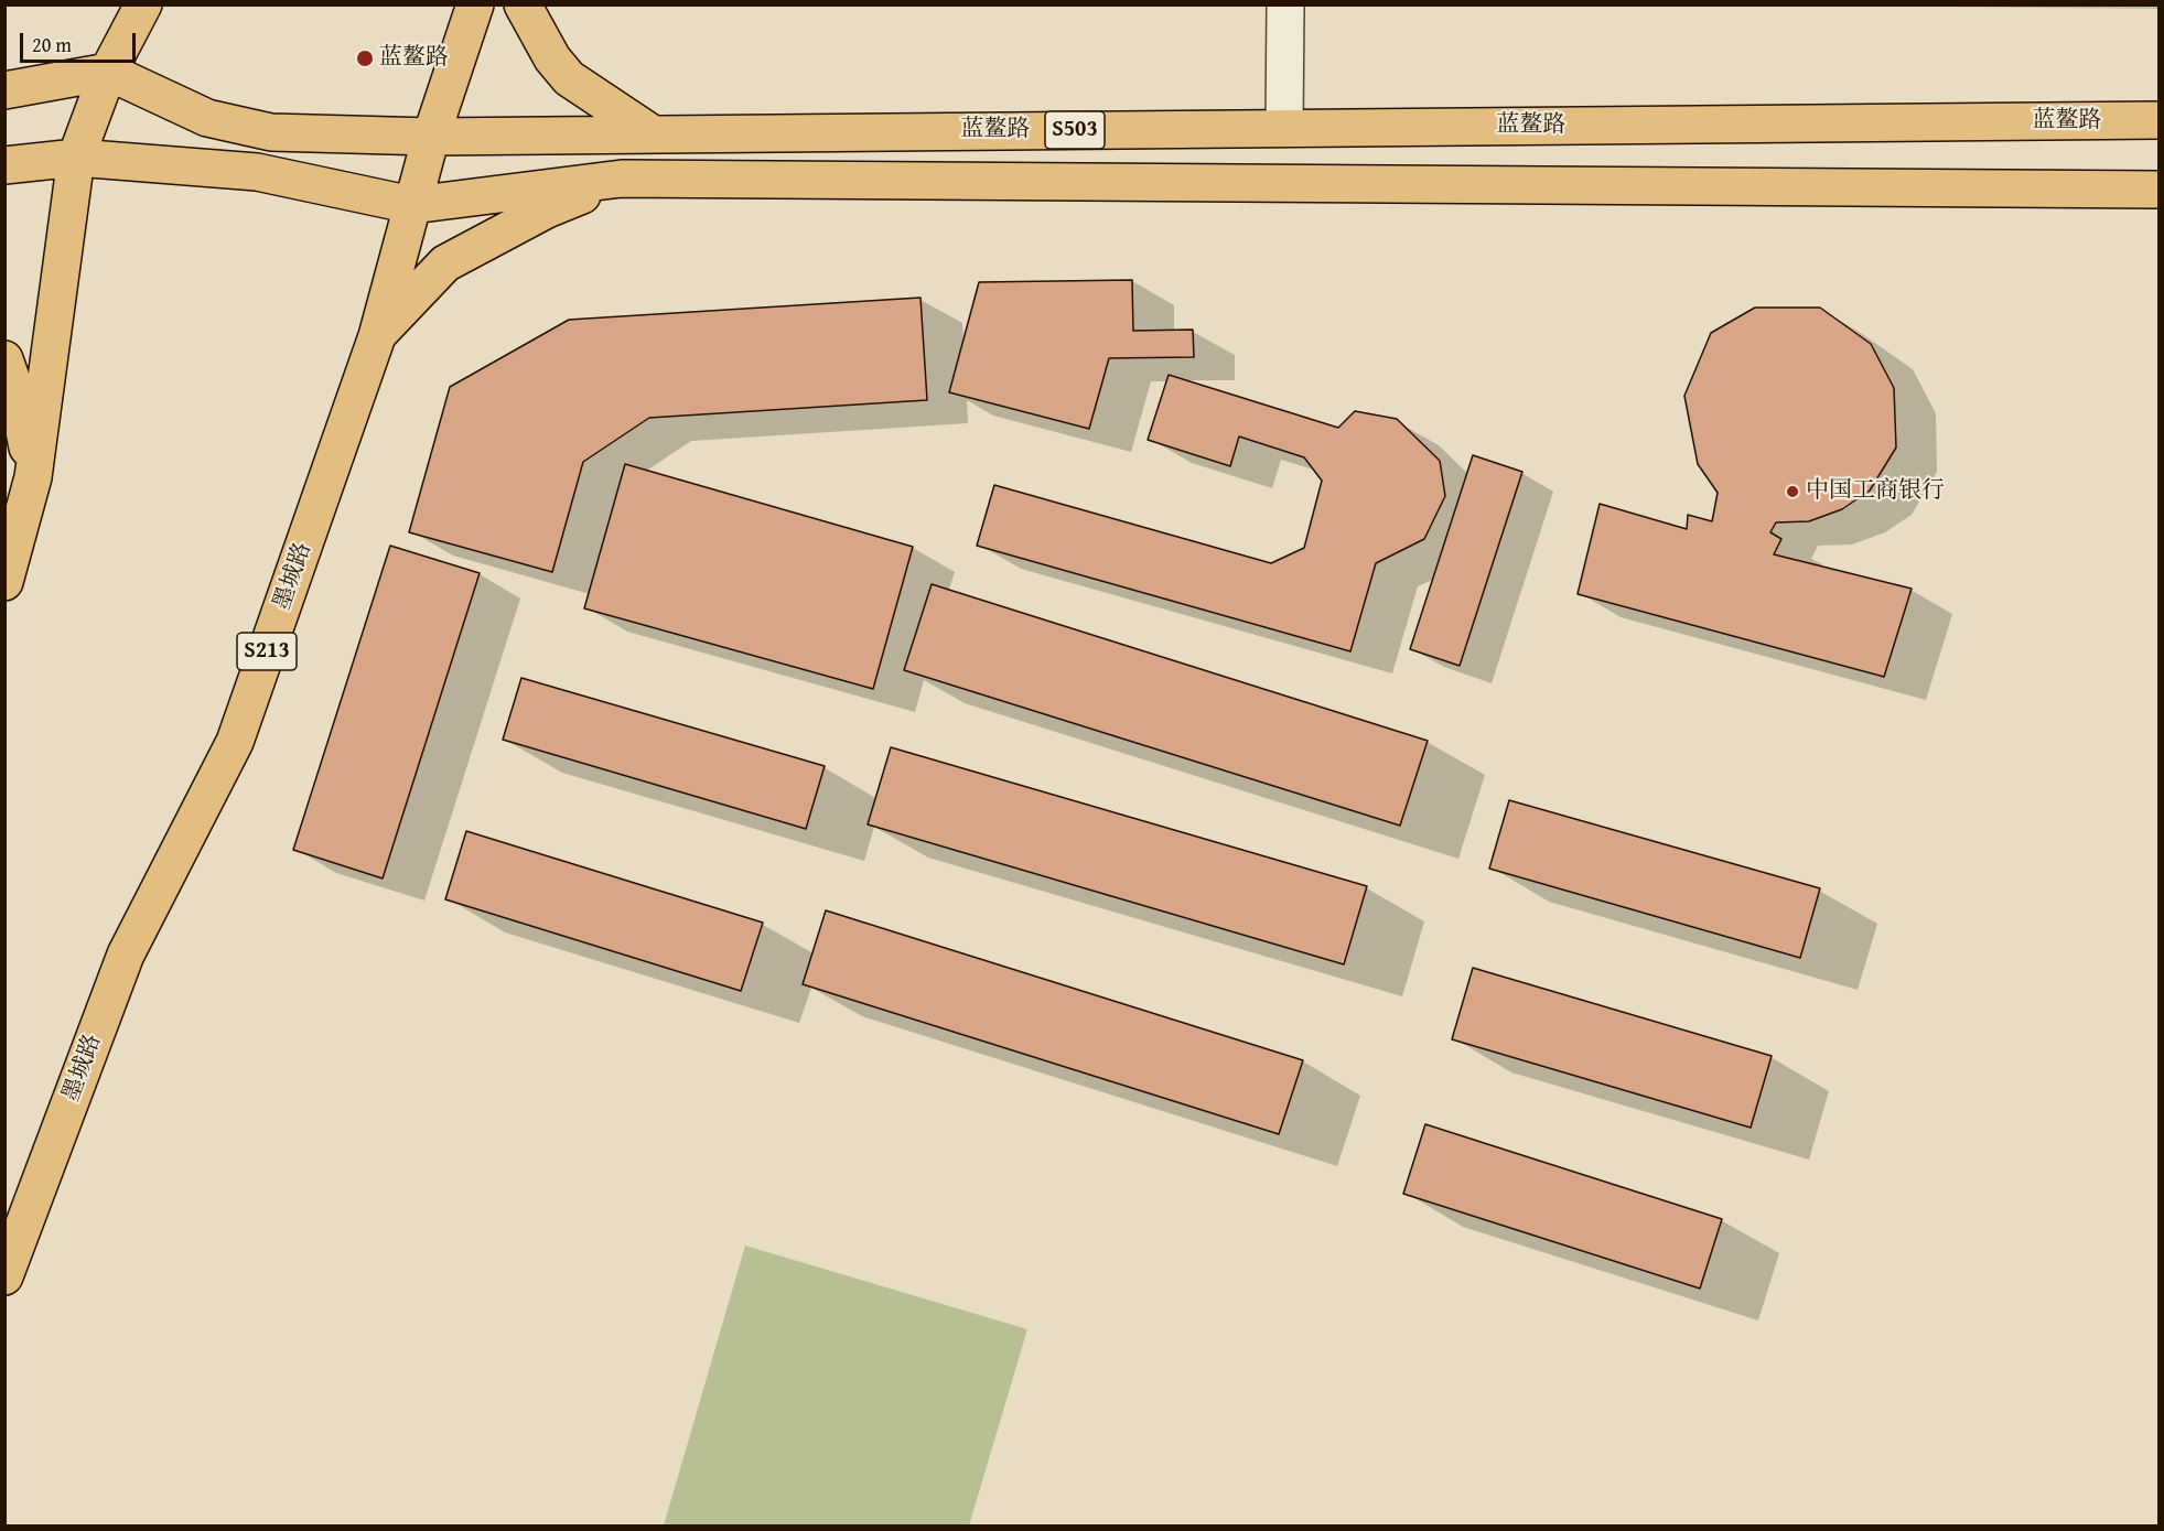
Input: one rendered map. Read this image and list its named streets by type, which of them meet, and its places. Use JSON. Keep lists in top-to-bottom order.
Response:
{
  "streets": {
    "main road": [
      "蓝鳌路",
      "S503",
      "墨城路",
      "S213"
    ]
  },
  "crossings": [
    ["蓝鳌路", "墨城路"],
    ["S503", "墨城路"]
  ],
  "places": ["蓝鳌路", "中国工商银行"],
  "scale_bar": "20 m"
}
